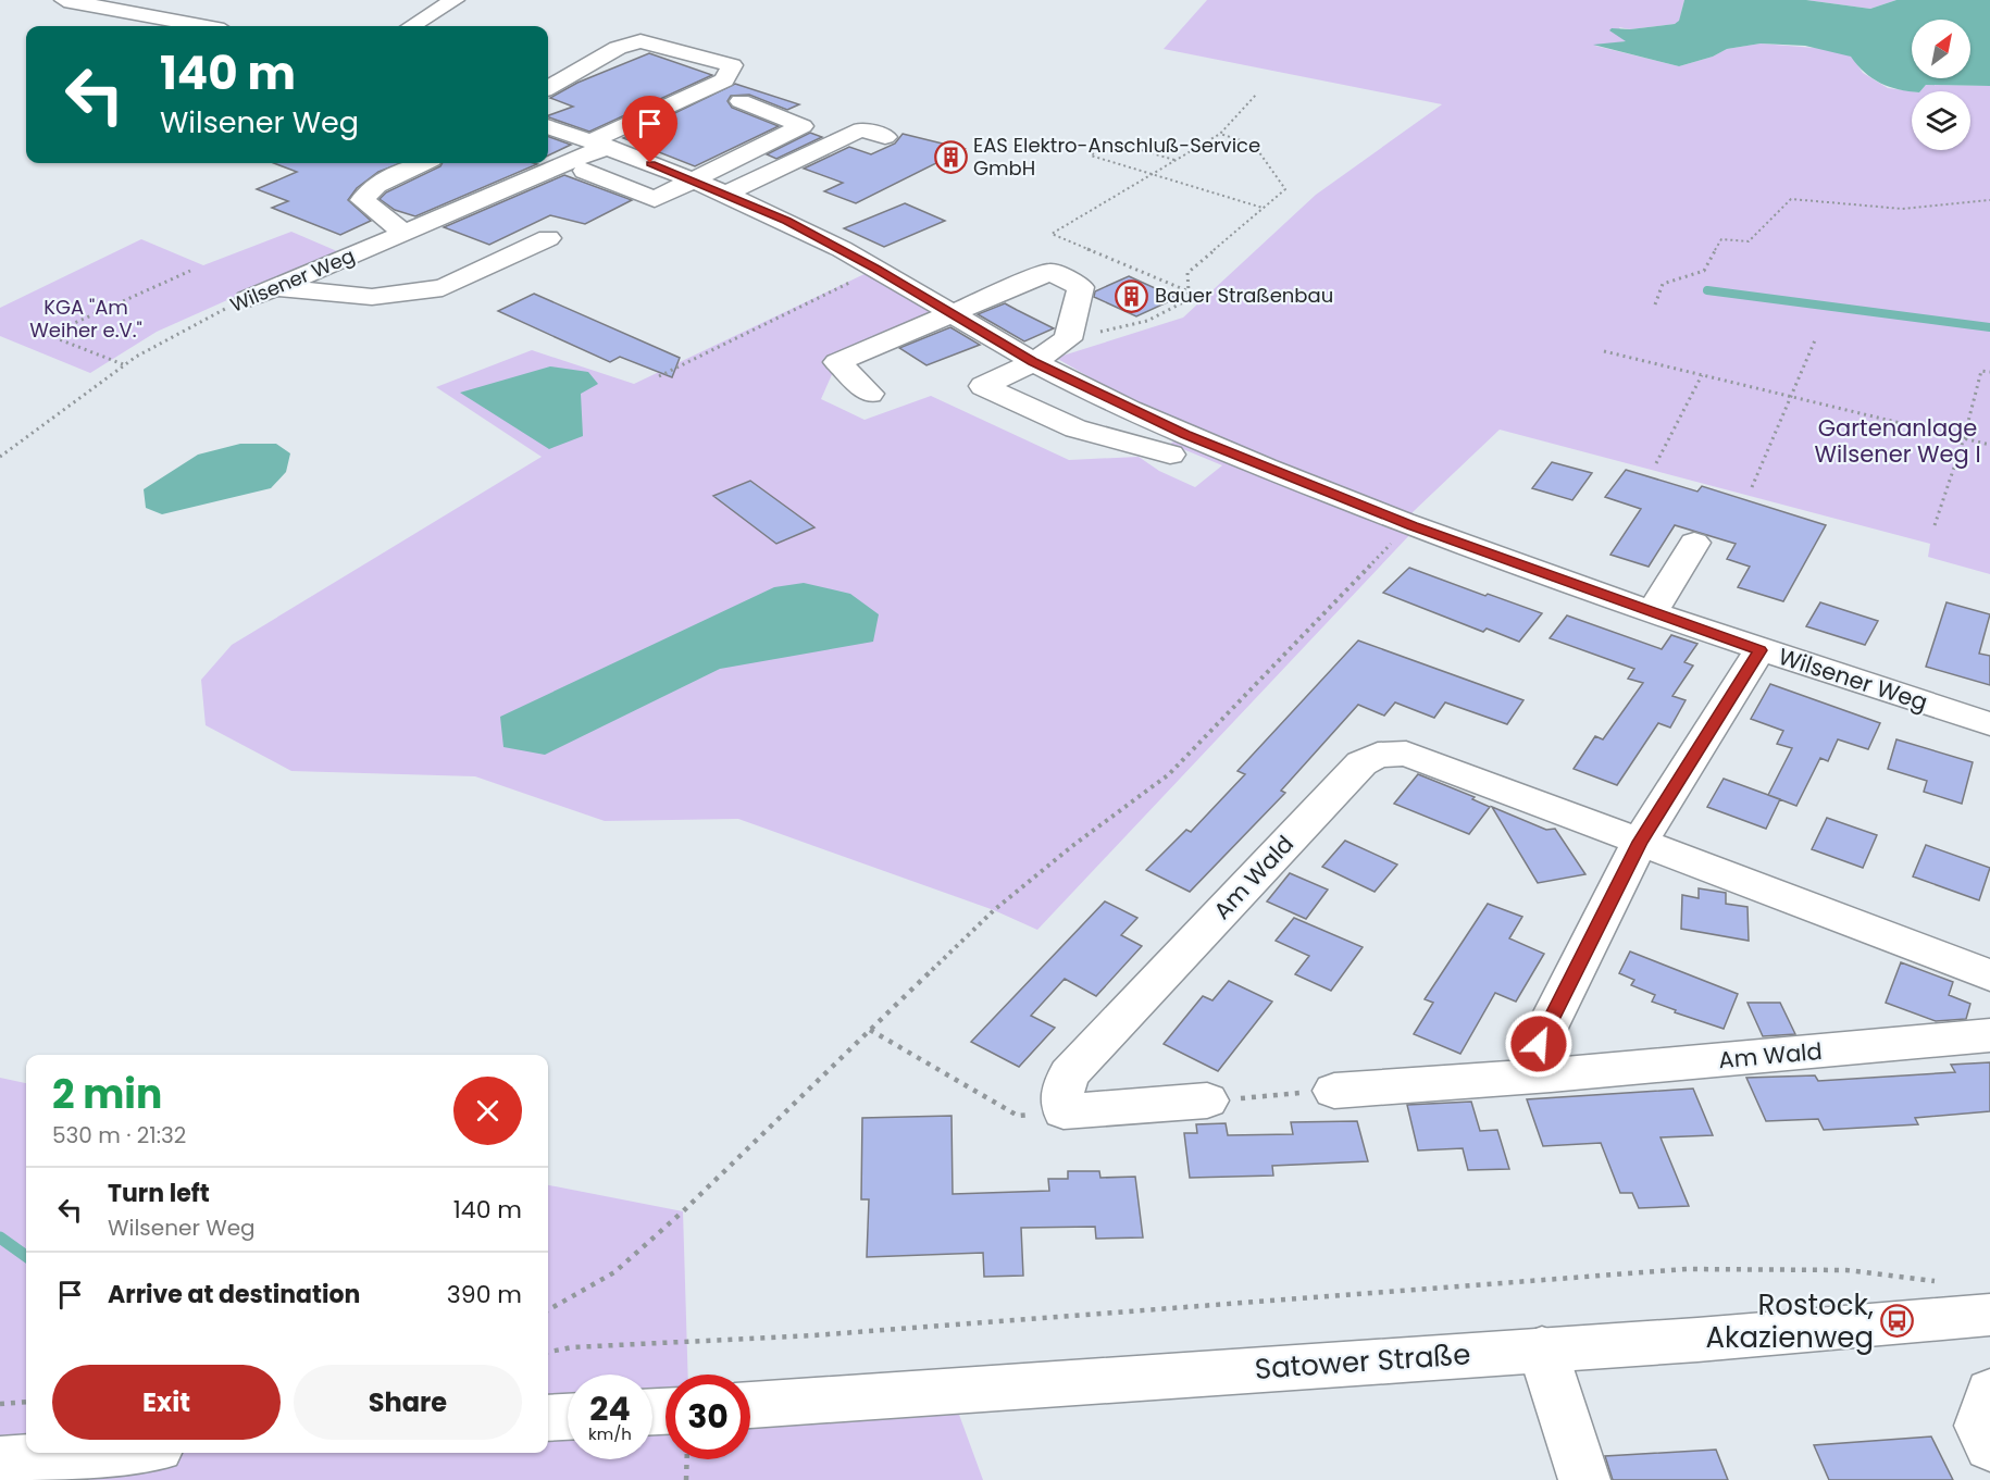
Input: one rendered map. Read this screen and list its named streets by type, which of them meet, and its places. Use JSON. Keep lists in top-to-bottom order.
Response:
{
  "streets": {
    "street": ["Wilsener Weg", "Am Wald", "Satower Straße"]
  },
  "parks": ["KGA \"Am Weiher e.V.\"", "Gartenanlage Wilsener Weg I"],
  "places": {
    "building": ["EAS Elektro-Anschluß-Service GmbH", "Bauer Straßenbau"],
    "bus stop": ["Rostock, Akazienweg"]
  },
  "north": "top right",
  "page": {
    "turn": ["140 m", "Wilsener Weg"],
    "heading": ["2 min", "530 m · 21:32"],
    "list": [
      {
        "name": "Turn left",
        "note": "Wilsener Weg",
        "value": "140 m"
      },
      {
        "name": "Arrive at destination",
        "value": "390 m"
      }
    ],
    "buttons": ["Exit", "Share"],
    "speed": "24 km/h",
    "limit": "30"
  }
}
